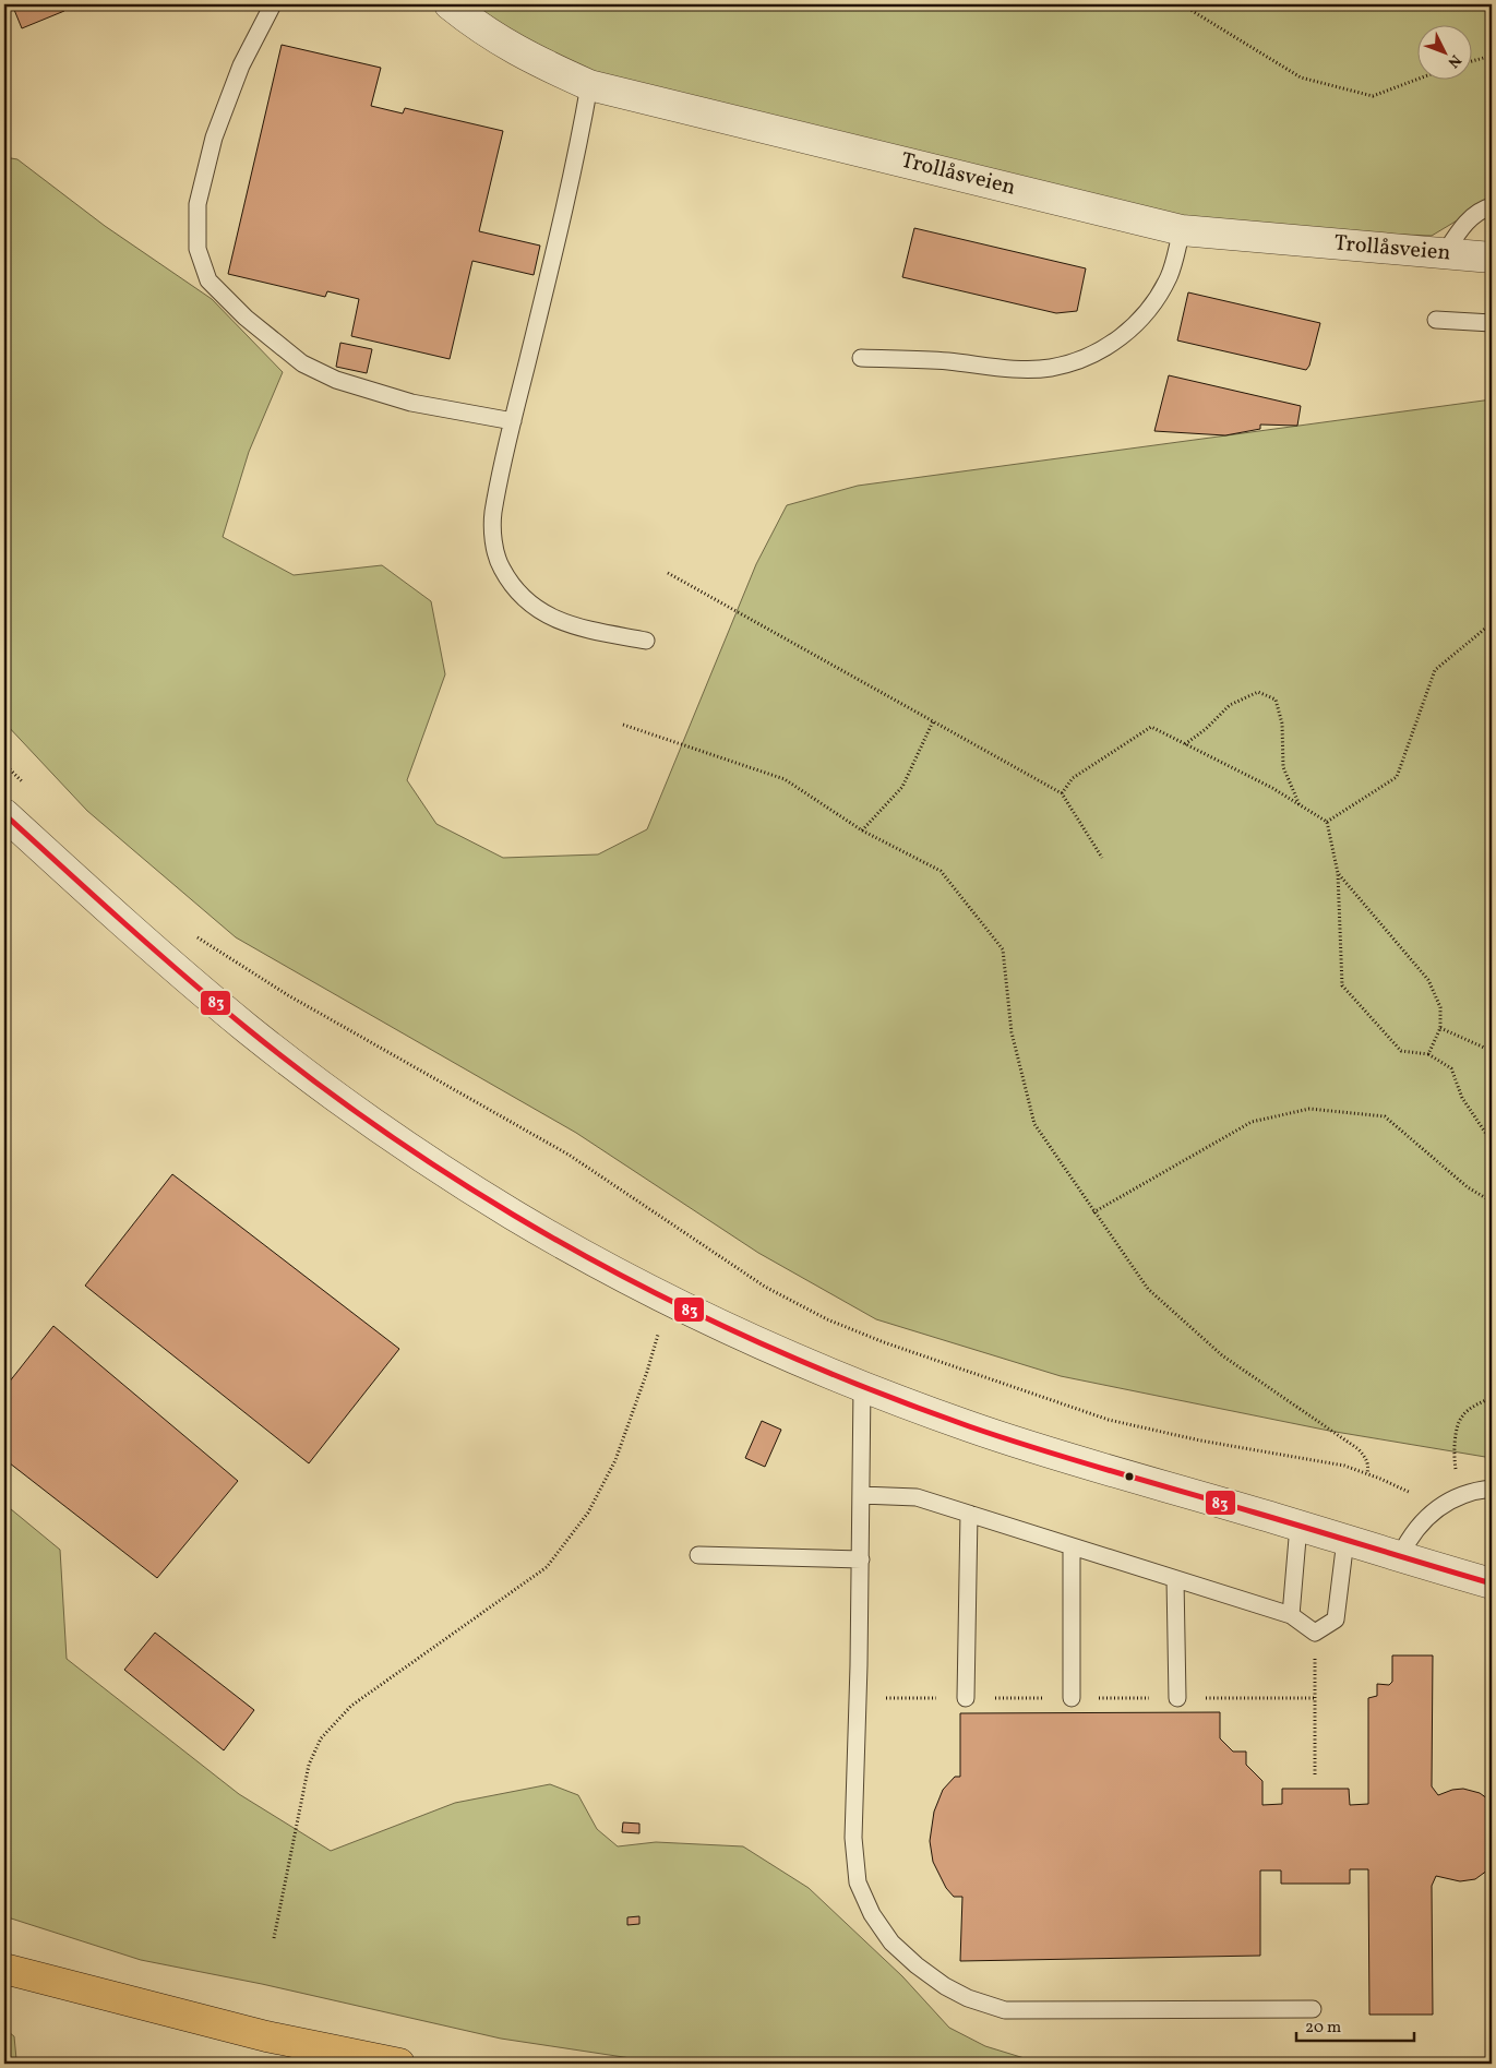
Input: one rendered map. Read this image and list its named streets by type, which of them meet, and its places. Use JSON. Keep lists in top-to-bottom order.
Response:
{
  "streets": {
    "street": ["Trollåsveien"]
  },
  "lines": ["transit line 83"],
  "scale_bar": "20 m",
  "north": "bottom right"
}
